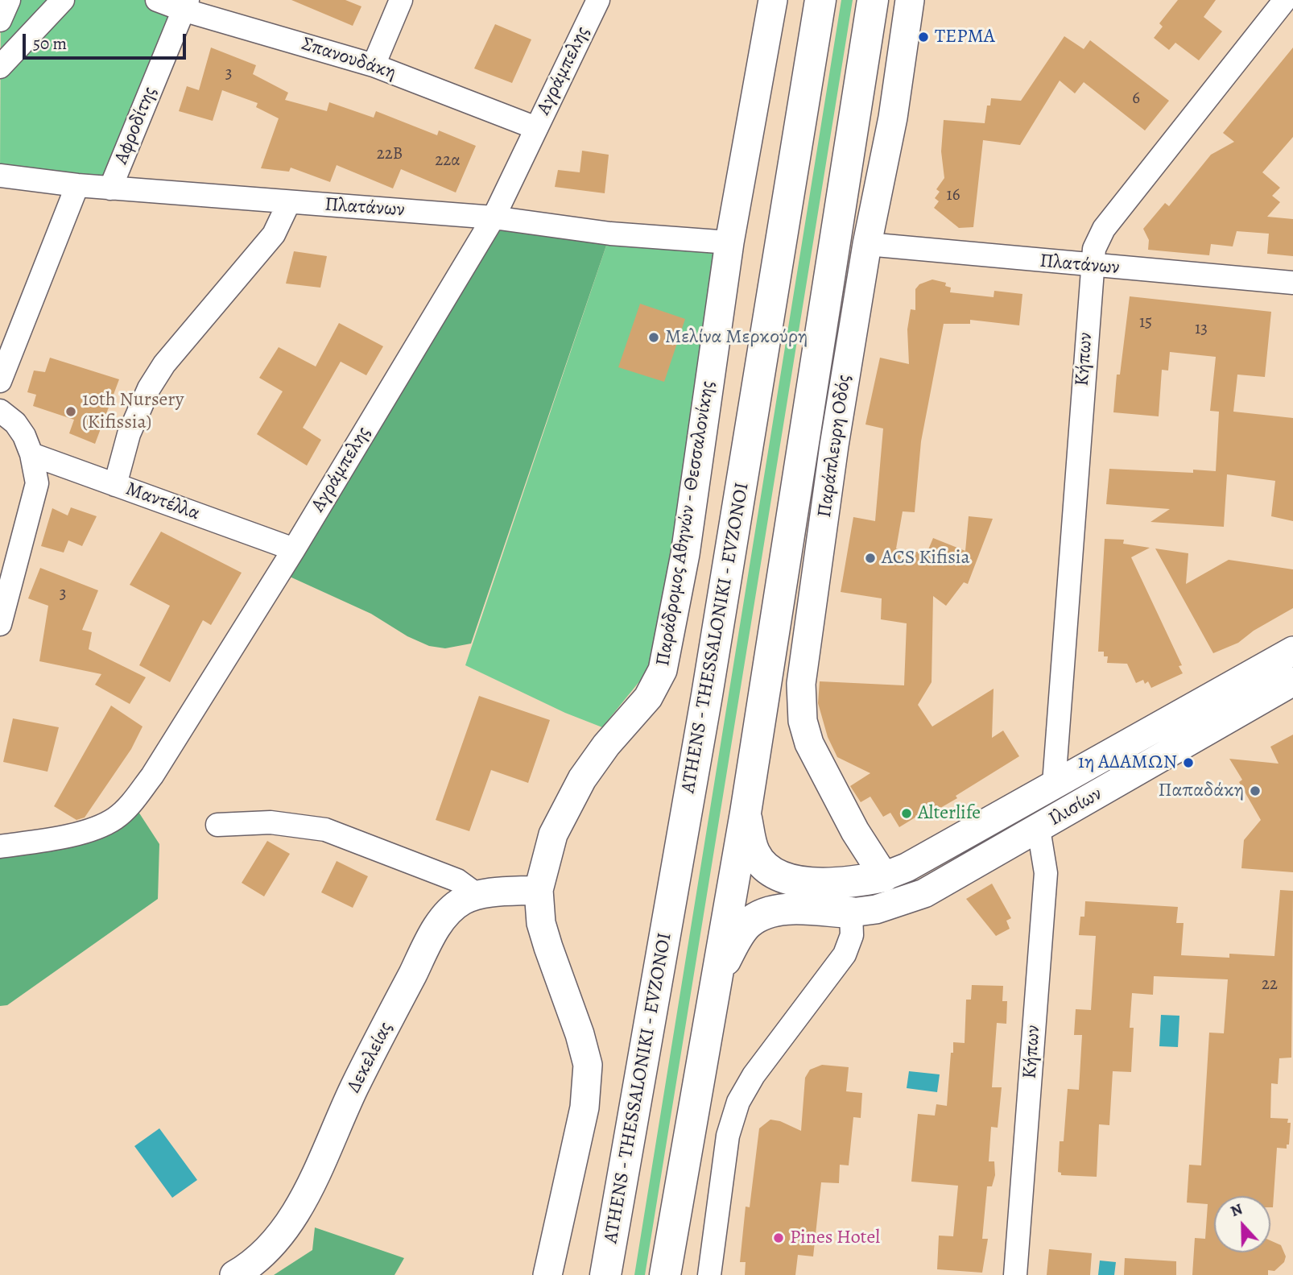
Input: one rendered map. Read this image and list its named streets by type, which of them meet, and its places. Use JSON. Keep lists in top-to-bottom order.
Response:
{
  "streets": {
    "highway": ["ATHENS - THESSALONIKI - EVZONOI"],
    "main road": [
      "Παράπλευρη Οδός",
      "Παράδρομος Αθηνών - Θεσσαλονίκης",
      "Ιλισίων",
      "Δεκελείας"
    ],
    "street": [
      "Σπανουδάκη",
      "Αγράμπελης",
      "Αφροδίτης",
      "Πλατάνων",
      "Κήπων",
      "Μαντέλλα"
    ]
  },
  "crossings": [
    ["Σπανουδάκη", "Αγράμπελης"],
    ["Σπανουδάκη", "Αφροδίτης"],
    ["Αγράμπελης", "Πλατάνων"],
    ["Αγράμπελης", "Μαντέλλα"],
    ["Αφροδίτης", "Πλατάνων"],
    ["Πλατάνων", "Κήπων"],
    ["Πλατάνων", "Παράπλευρη Οδός"],
    ["Πλατάνων", "Παράδρομος Αθηνών - Θεσσαλονίκης"],
    ["Κήπων", "Ιλισίων"],
    ["Παράπλευρη Οδός", "Ιλισίων"],
    ["Παράδρομος Αθηνών - Θεσσαλονίκης", "Δεκελείας"]
  ],
  "places": [
    "ΤΕΡΜΑ",
    "Μελίνα Μερκούρη",
    "10th Nursery (Kifissia)",
    "ACS Kifisia",
    "1η ΑΔΑΜΩΝ",
    "Παπαδάκη",
    "Alterlife",
    "Pines Hotel"
  ],
  "house_numbers": [
    "3",
    "6",
    "22Β",
    "22α",
    "16",
    "15",
    "13",
    "3",
    "22"
  ],
  "scale_bar": "50 m",
  "north": "top"
}
